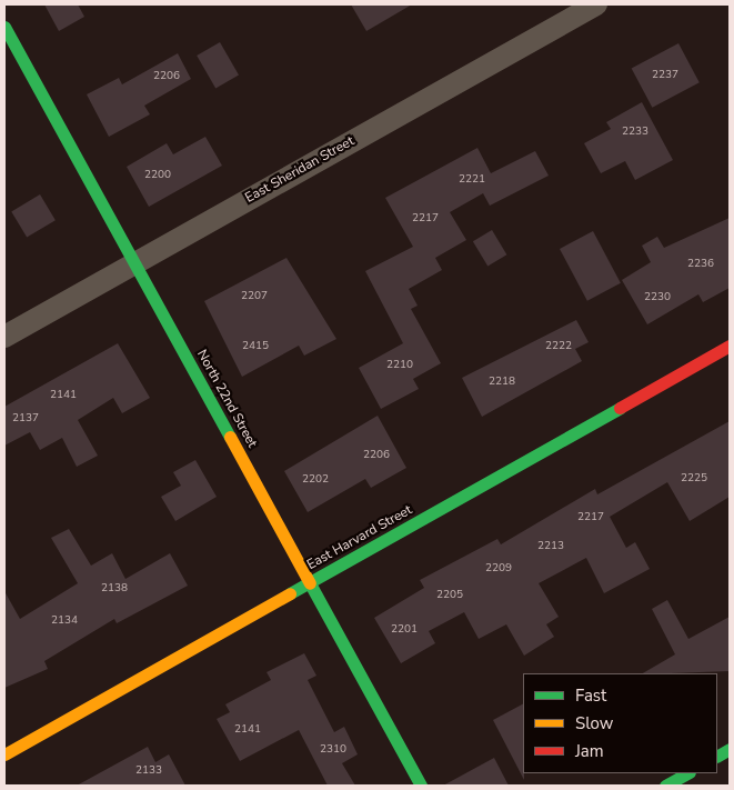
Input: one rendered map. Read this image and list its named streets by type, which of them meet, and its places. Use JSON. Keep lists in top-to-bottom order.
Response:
{
  "streets": {
    "street": ["East Sheridan Street", "North 22nd Street", "East Harvard Street"]
  },
  "crossings": [
    ["East Sheridan Street", "North 22nd Street"],
    ["North 22nd Street", "East Harvard Street"]
  ],
  "house_numbers": [
    "2237",
    "2206",
    "2233",
    "2200",
    "2221",
    "2217",
    "2236",
    "2207",
    "2230",
    "2415",
    "2222",
    "2210",
    "2218",
    "2141",
    "2137",
    "2206",
    "2225",
    "2202",
    "2217",
    "2213",
    "2209",
    "2138",
    "2205",
    "2134",
    "2201",
    "2141",
    "2310",
    "2133"
  ],
  "legend": ["Fast", "Slow", "Jam"]
}
